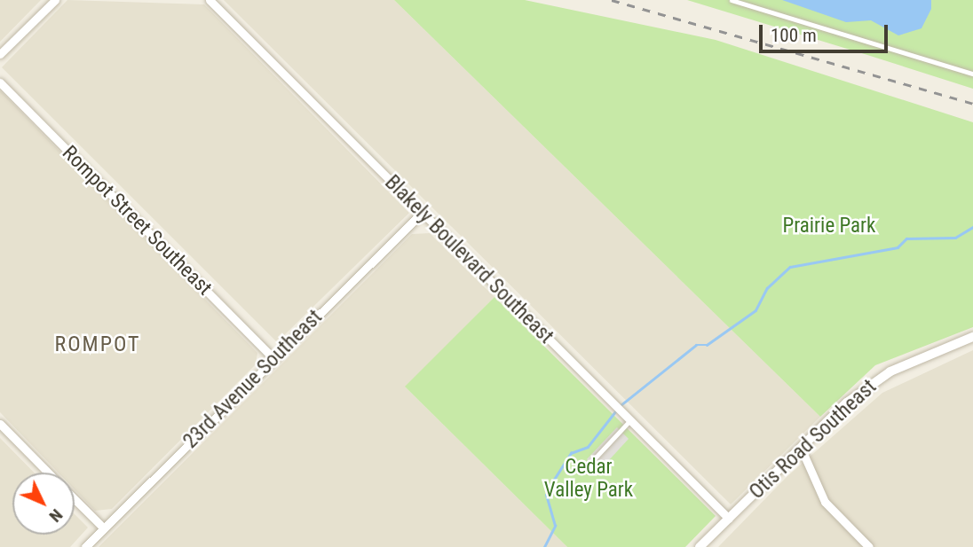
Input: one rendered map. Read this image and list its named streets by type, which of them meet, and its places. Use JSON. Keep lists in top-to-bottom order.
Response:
{
  "streets": {
    "street": [
      "Rompot Street Southeast",
      "Blakely Boulevard Southeast",
      "23rd Avenue Southeast",
      "Otis Road Southeast"
    ]
  },
  "crossings": [
    ["Rompot Street Southeast", "23rd Avenue Southeast"],
    ["Blakely Boulevard Southeast", "23rd Avenue Southeast"],
    ["Blakely Boulevard Southeast", "Otis Road Southeast"]
  ],
  "districts": ["ROMPOT"],
  "parks": ["Prairie Park", "Cedar Valley Park"],
  "scale_bar": "100 m",
  "north": "bottom right"
}
